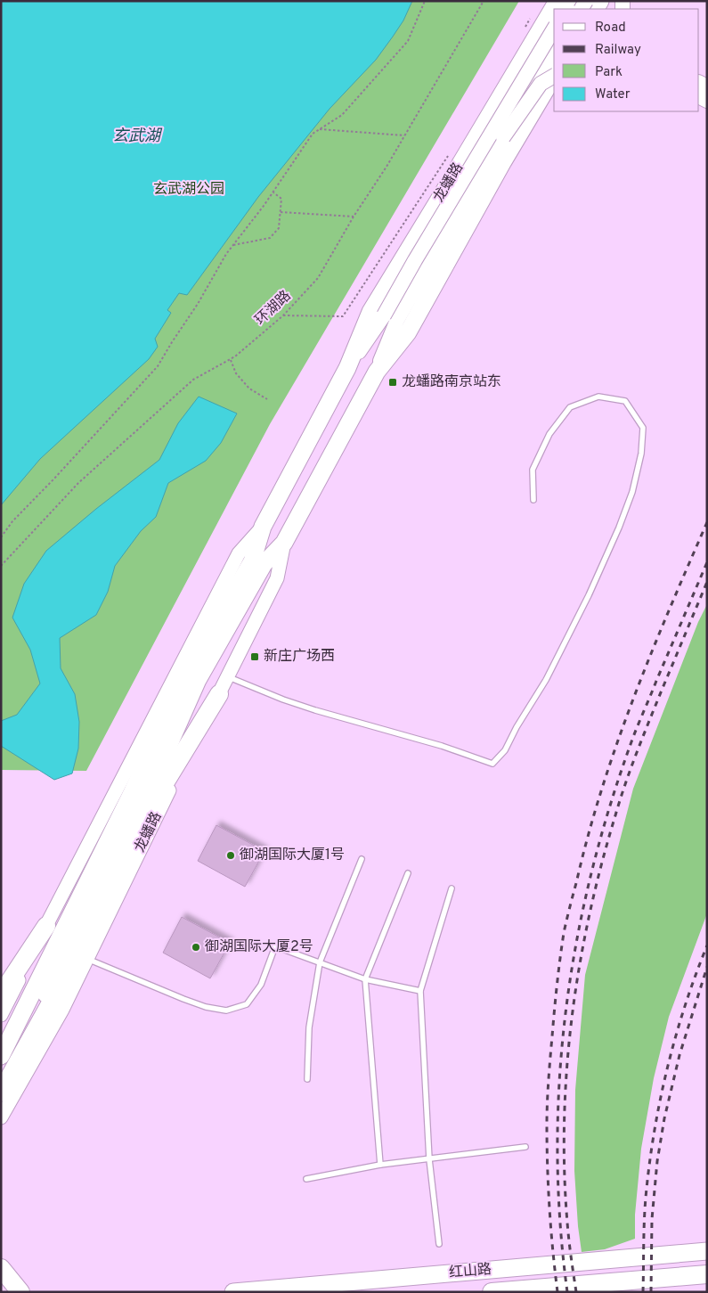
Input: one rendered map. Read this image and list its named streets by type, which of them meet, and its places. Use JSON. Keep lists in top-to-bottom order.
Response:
{
  "streets": {
    "main road": ["龙蟠路", "红山路"],
    "path": ["环湖路"]
  },
  "water": ["玄武湖"],
  "parks": ["玄武湖公园"],
  "places": {
    "transit": ["龙蟠路·南京站东", "新庄广场西"],
    "other": ["御湖国际大厦1号", "御湖国际大厦2号"]
  },
  "legend": [
    "Road",
    "Railway",
    "Park",
    "Water"
  ]
}
